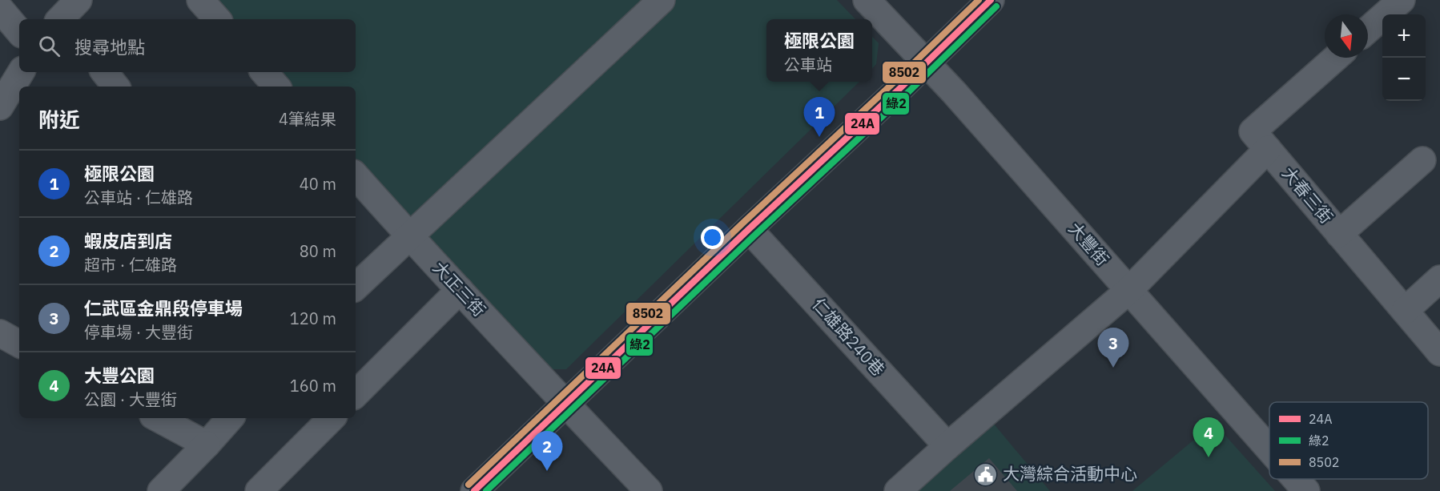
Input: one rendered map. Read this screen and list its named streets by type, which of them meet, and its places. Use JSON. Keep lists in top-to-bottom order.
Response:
{
  "streets": {
    "street": [
      "大春三街",
      "大豐街",
      "大正三街",
      "仁雄路240巷"
    ]
  },
  "places": {
    "public building": ["大灣綜合活動中心"]
  },
  "lines": ["transit line 24A", "transit line 8502", "transit line 綠2"],
  "legend": ["24A", "綠2", "8502"],
  "north": "bottom",
  "page": {
    "map_buttons": ["+", "−"],
    "popup": ["極限公園", "公車站"],
    "search": "搜尋地點",
    "heading": ["附近", "4筆結果"],
    "pins": [
      "1",
      "3",
      "4",
      "2"
    ],
    "list": [
      {
        "mark": "1",
        "name": "極限公園",
        "note": "公車站 · 仁雄路",
        "value": "40 m"
      },
      {
        "mark": "2",
        "name": "蝦皮店到店",
        "note": "超市 · 仁雄路",
        "value": "80 m"
      },
      {
        "mark": "3",
        "name": "仁武區金鼎段停車場",
        "note": "停車場 · 大豐街",
        "value": "120 m"
      },
      {
        "mark": "4",
        "name": "大豐公園",
        "note": "公園 · 大豐街",
        "value": "160 m"
      }
    ]
  }
}
